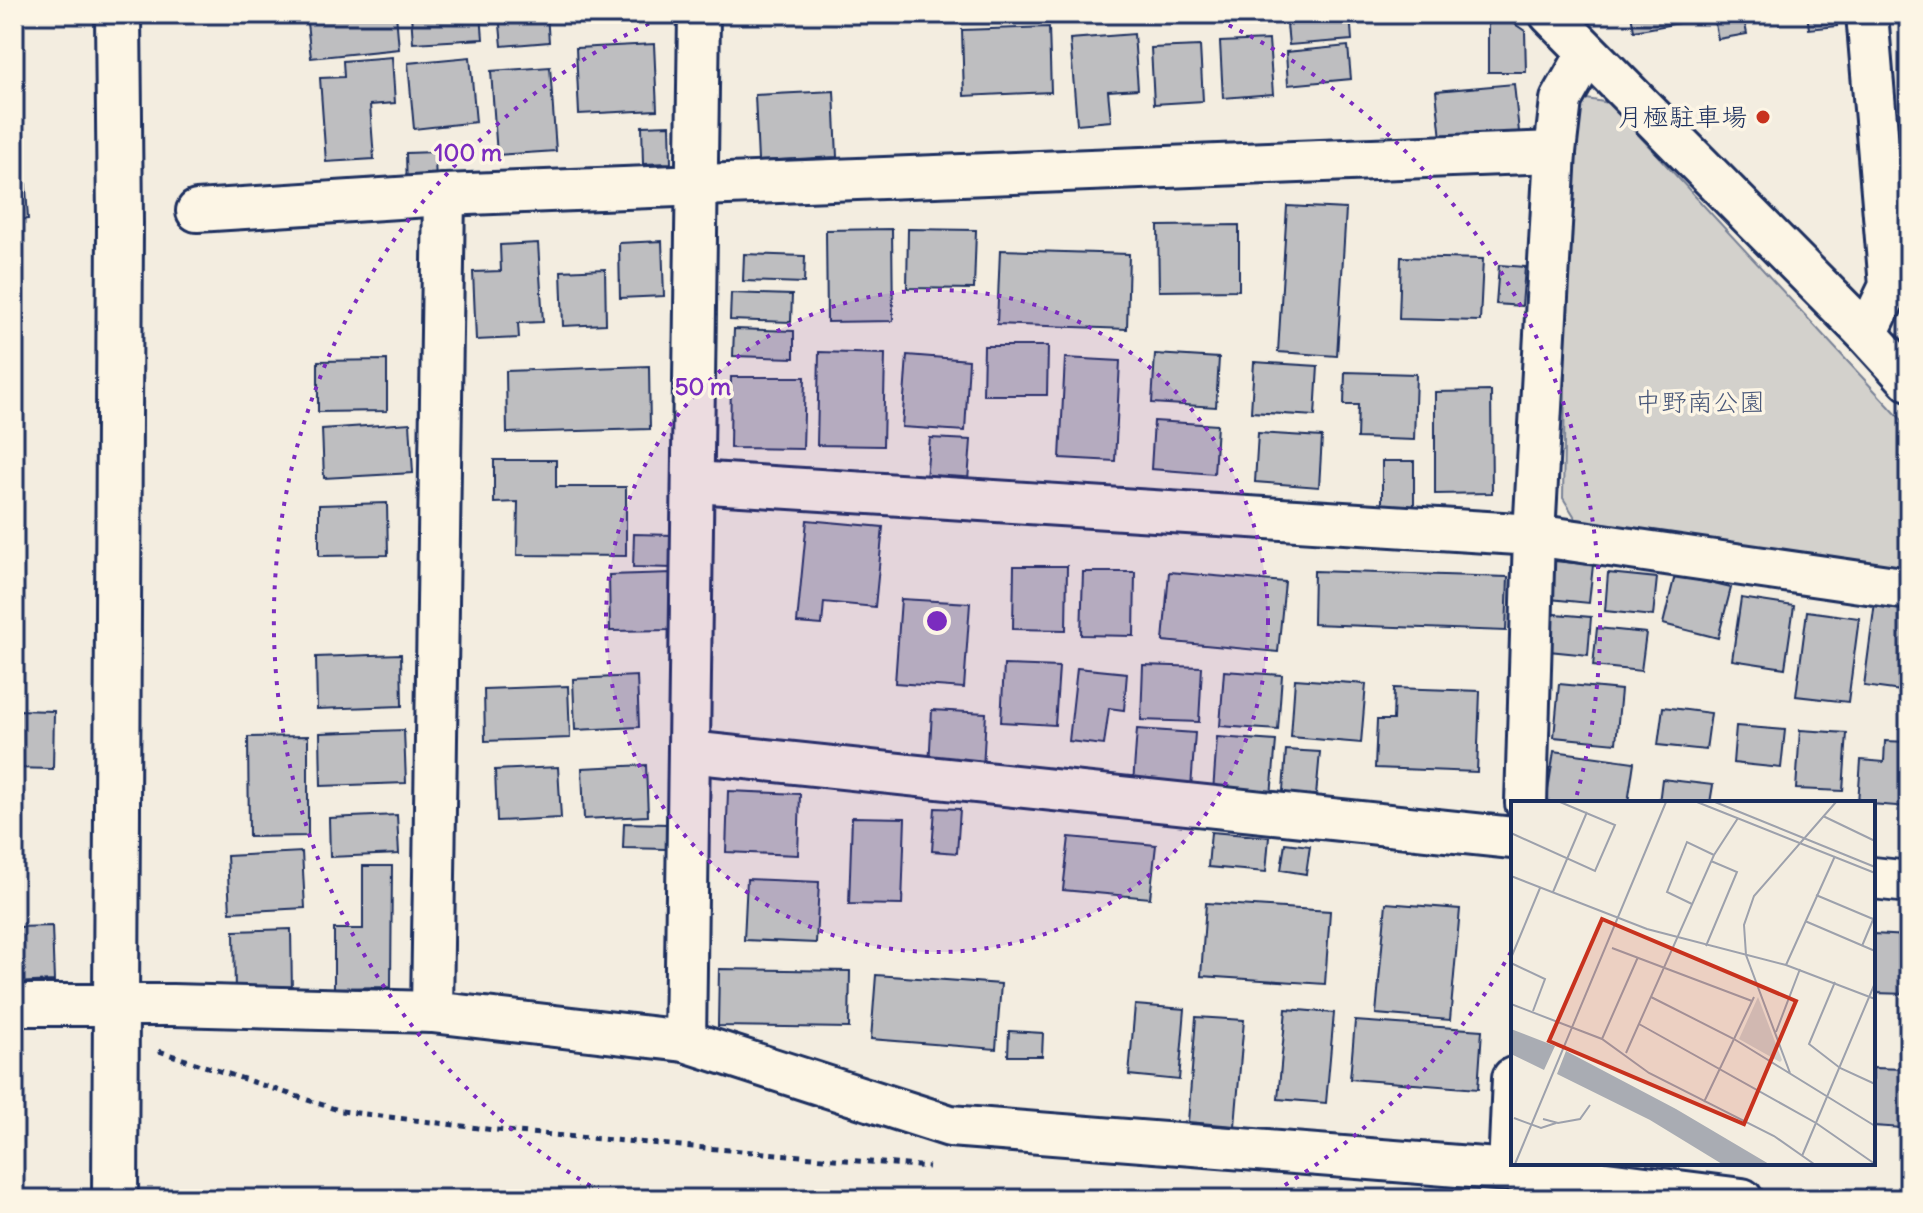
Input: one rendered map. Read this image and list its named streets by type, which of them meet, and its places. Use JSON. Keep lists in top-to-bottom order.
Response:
{
  "parks": ["中野南公園"],
  "places": ["月極駐車場"],
  "rings": ["100 m", "50 m"]
}
